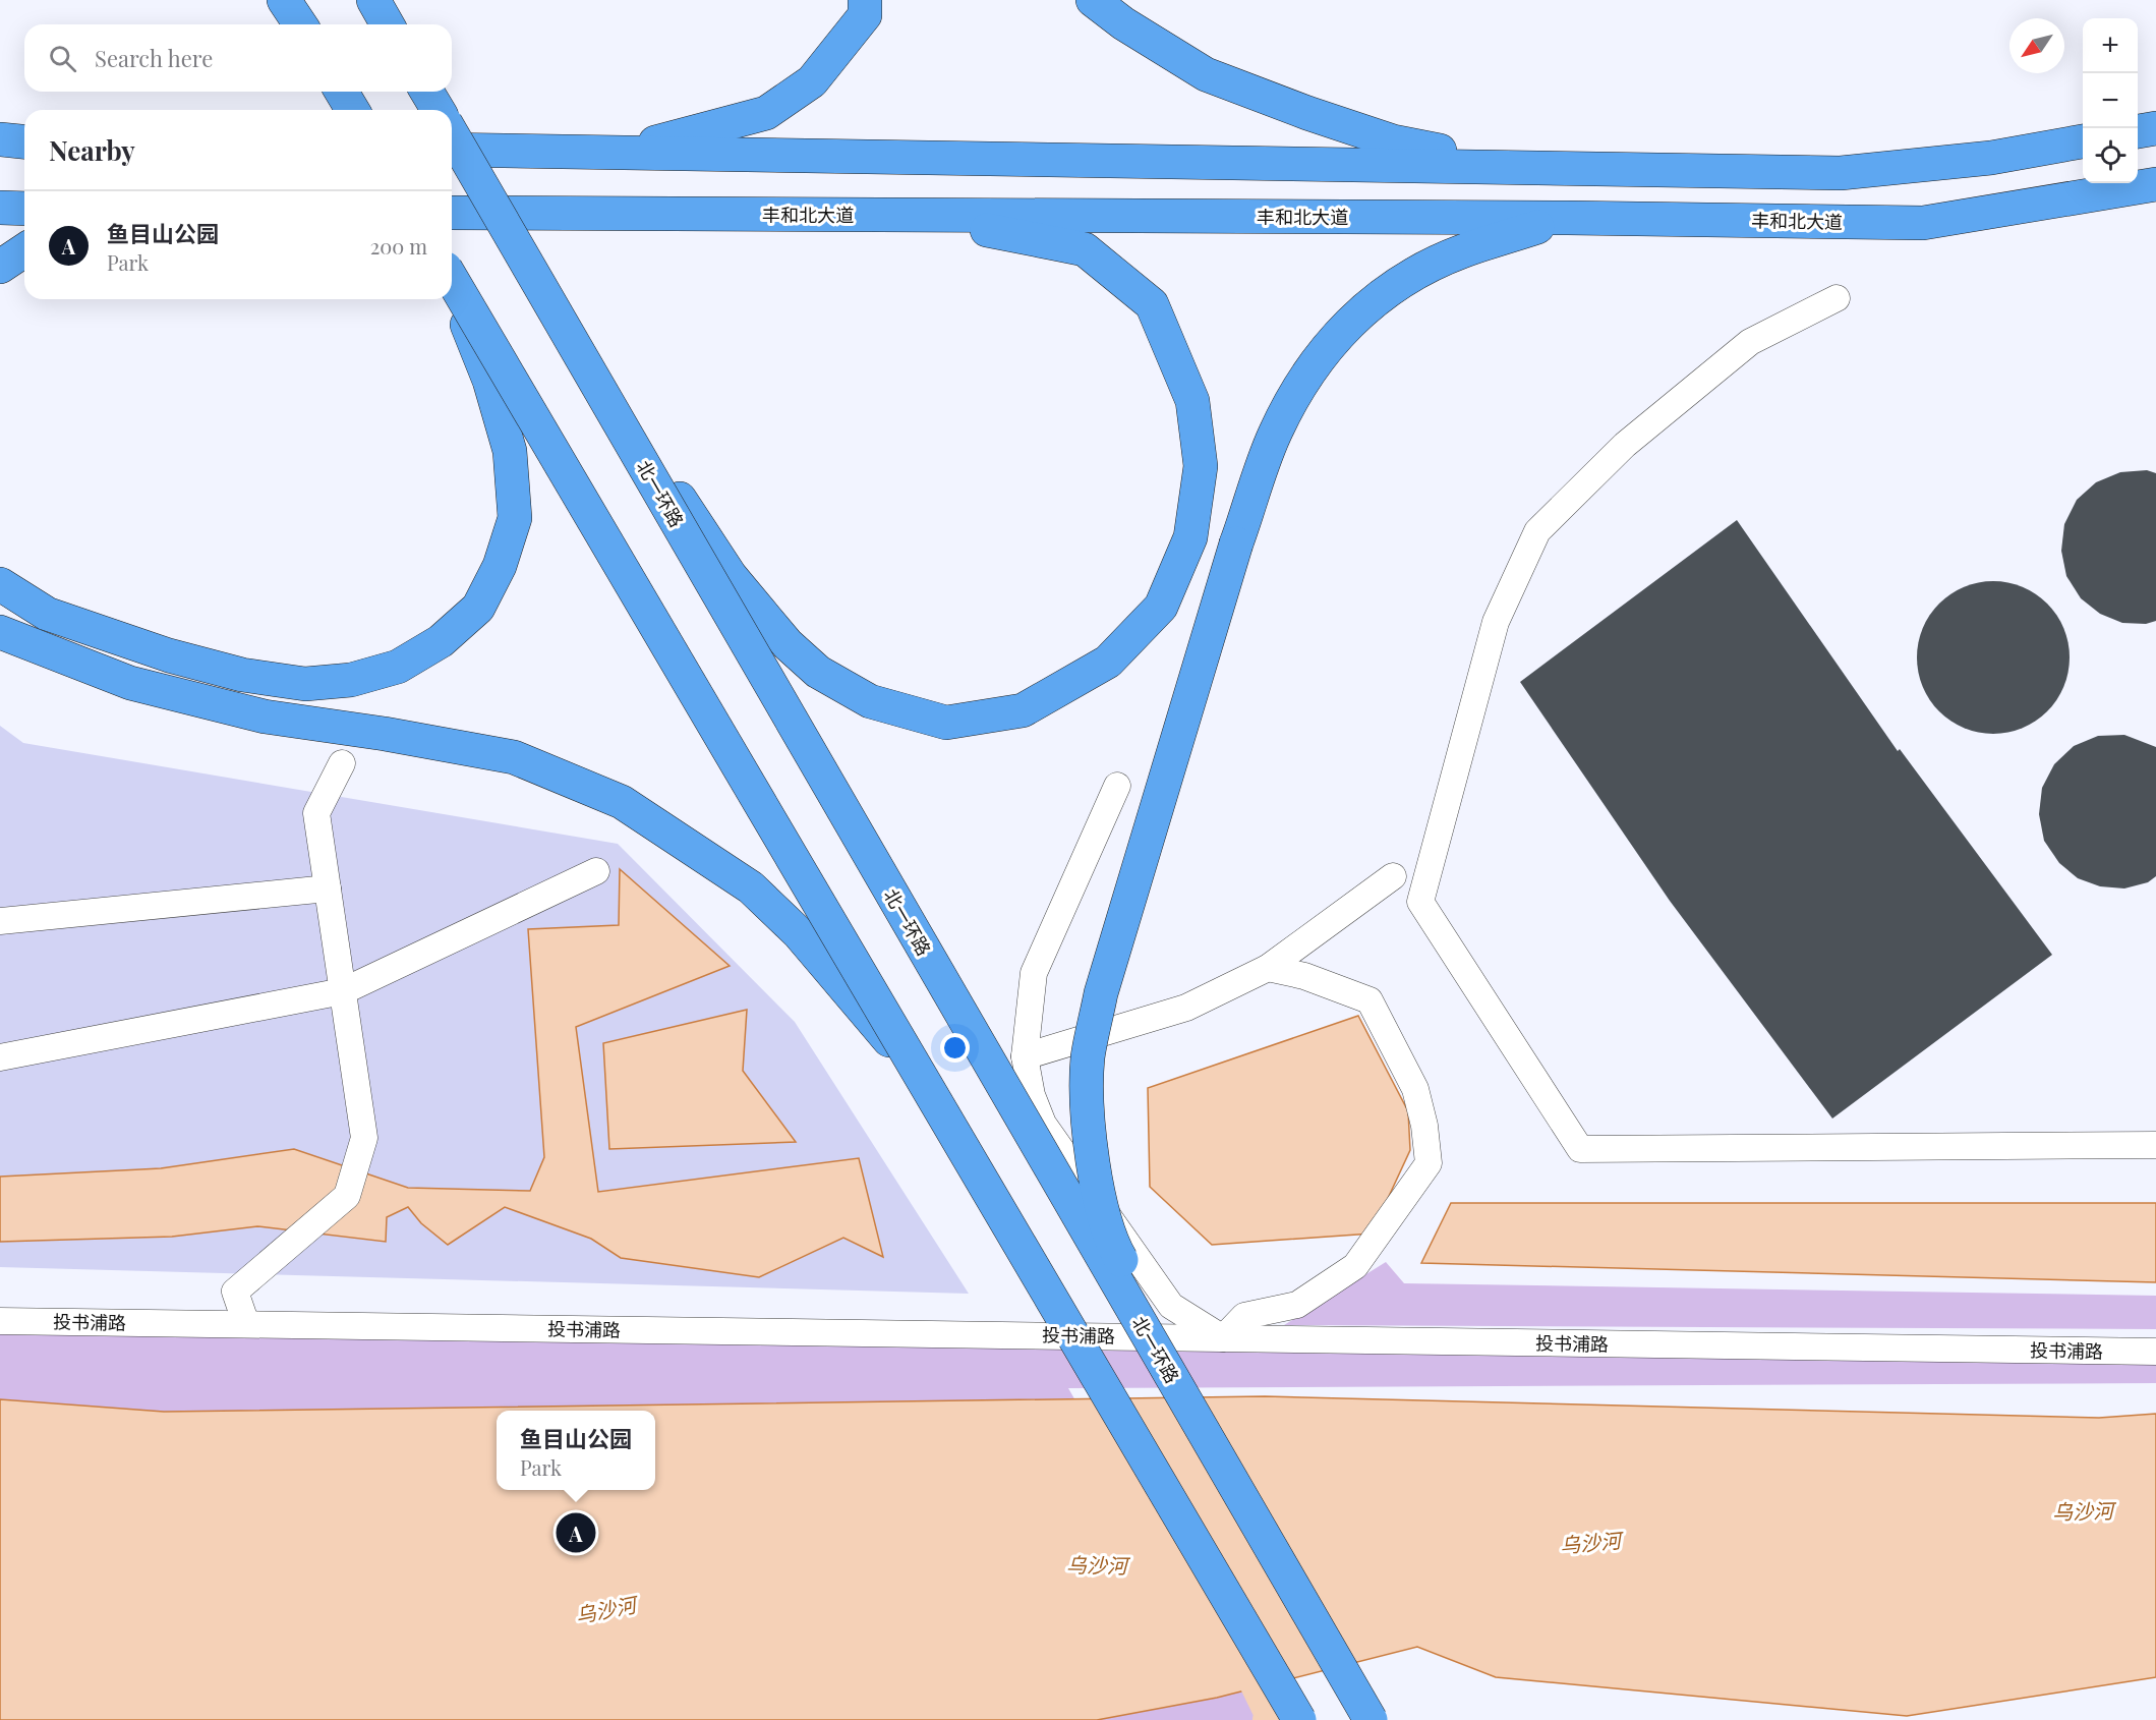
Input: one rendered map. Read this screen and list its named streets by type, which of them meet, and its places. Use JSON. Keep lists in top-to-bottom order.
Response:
{
  "streets": {
    "highway": ["丰和北大道", "北一环路"],
    "street": ["投书浦路"]
  },
  "water": ["乌沙河"],
  "north": "bottom left",
  "page": {
    "map_buttons": ["+", "−"],
    "search": "Search here",
    "heading": "Nearby",
    "list": [
      {
        "mark": "A",
        "name": "鱼目山公园",
        "note": "Park",
        "value": "200 m"
      }
    ],
    "popup": ["鱼目山公园", "Park"],
    "pins": "A"
  }
}
